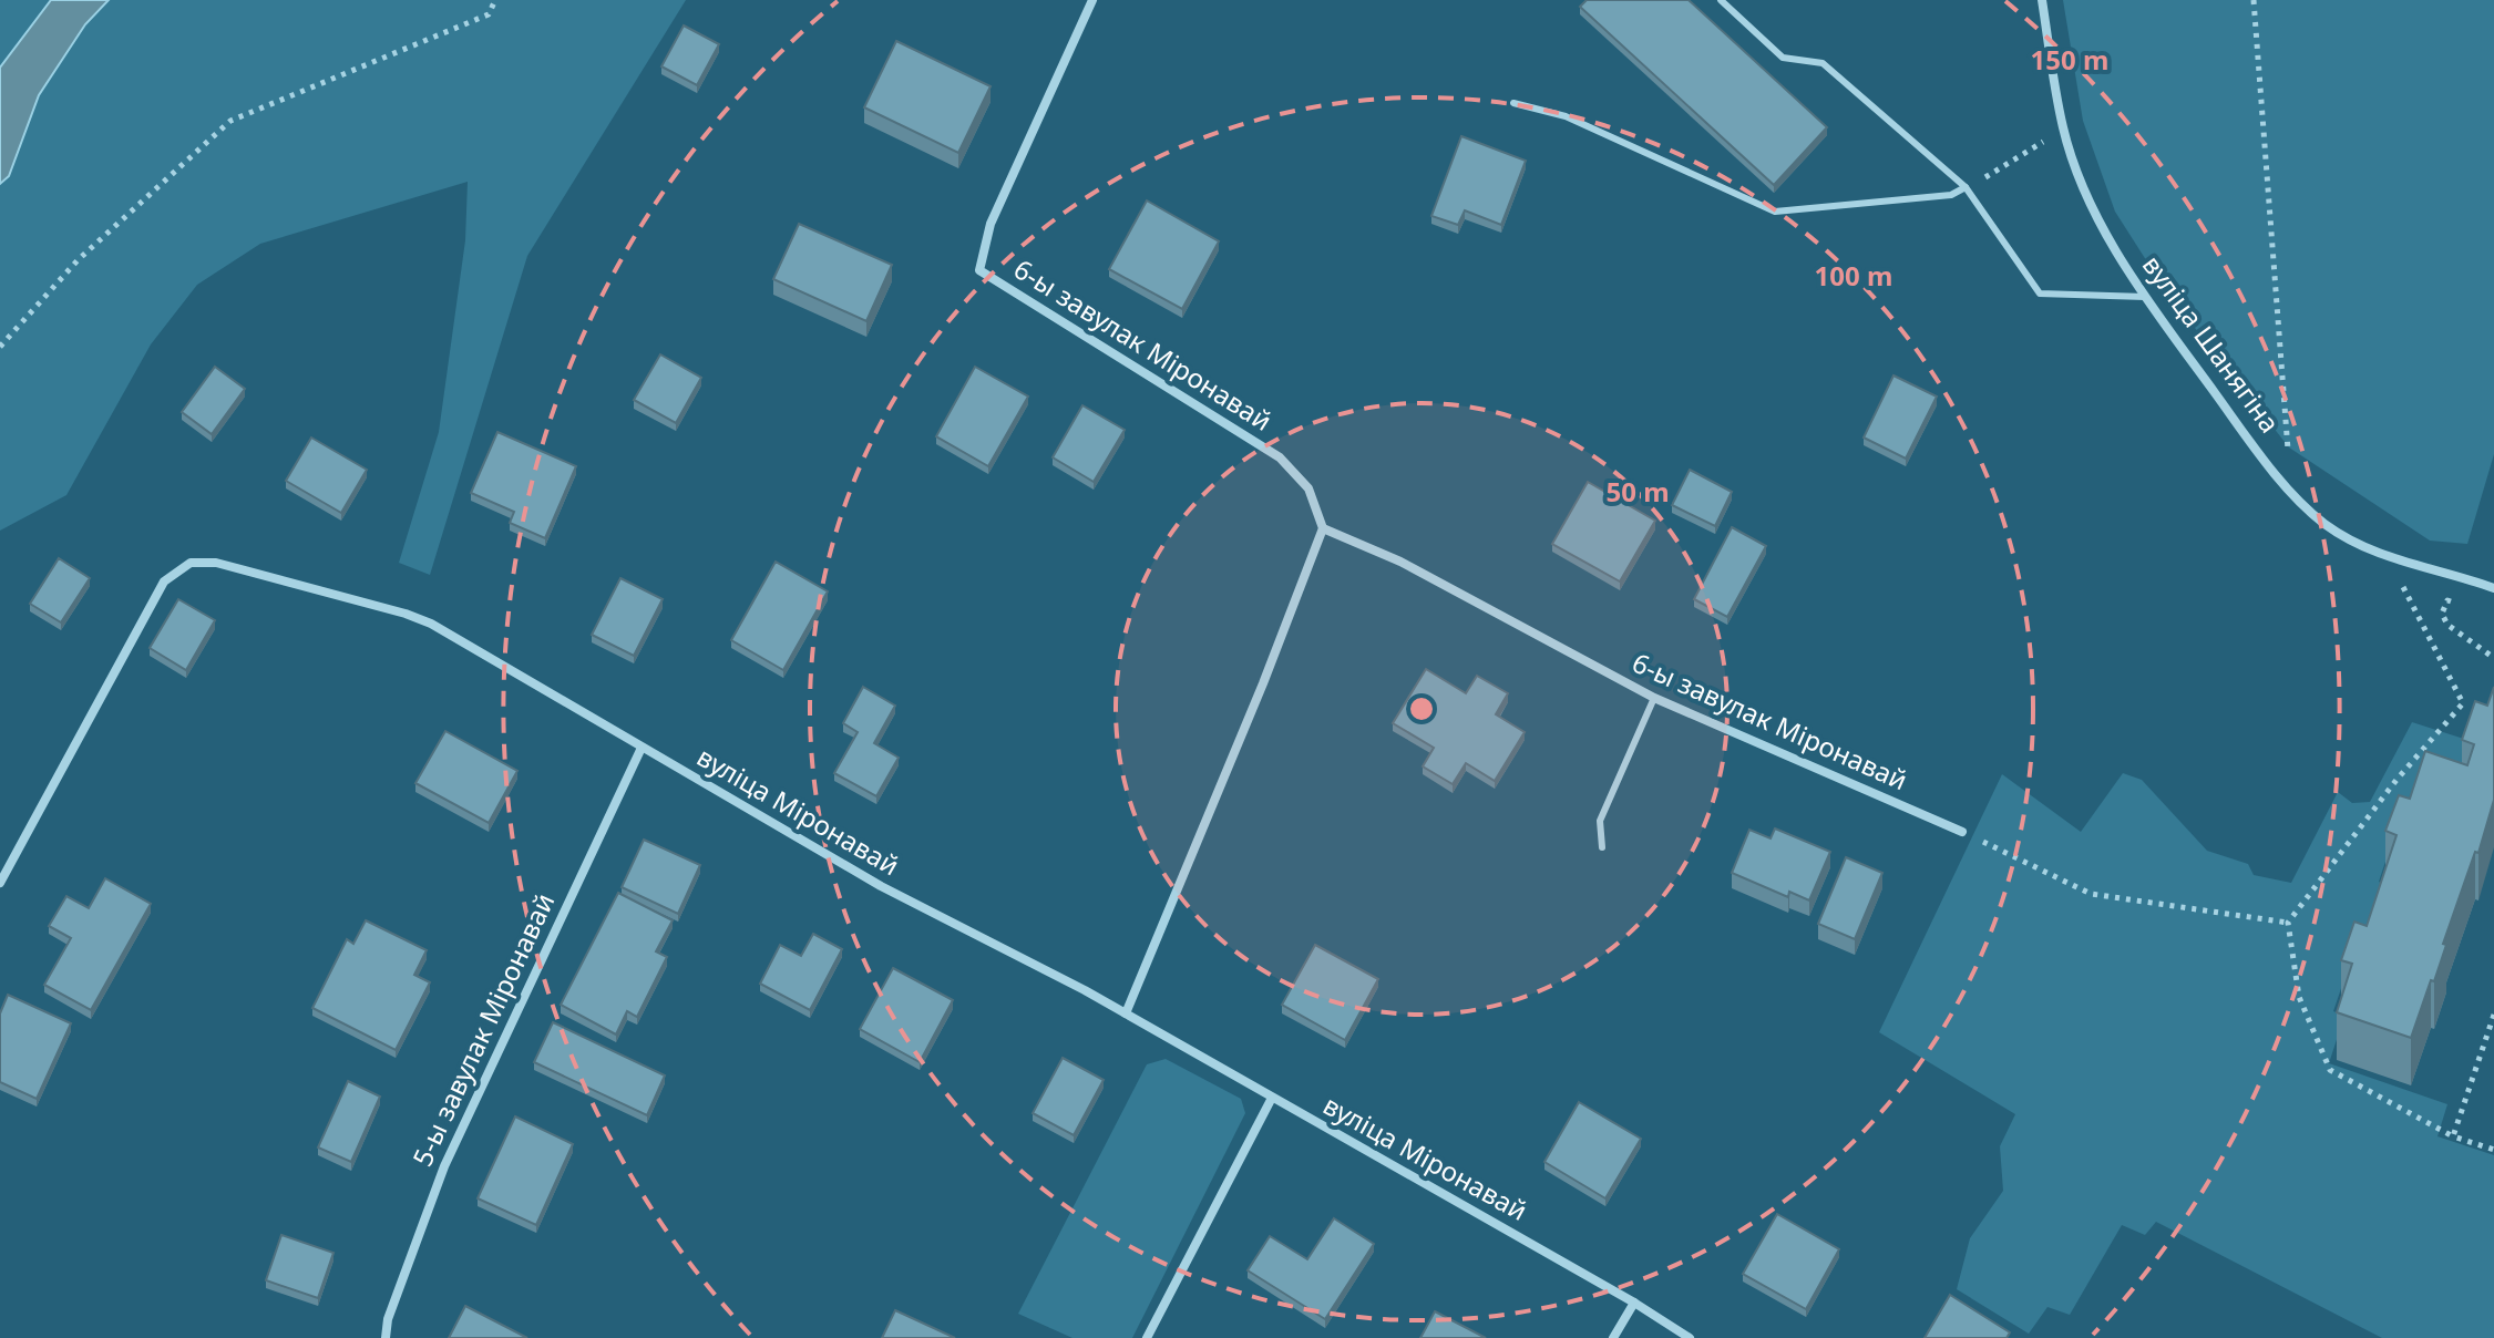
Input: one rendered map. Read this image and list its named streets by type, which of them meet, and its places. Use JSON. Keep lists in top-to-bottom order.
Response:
{
  "streets": {
    "street": [
      "вуліца Шанягіна",
      "6-ы завулак Міронавай",
      "вуліца Міронавай",
      "5-ы завулак Міронавай"
    ]
  },
  "crossings": [
    ["вуліца Міронавай", "5-ы завулак Міронавай"]
  ],
  "rings": ["150 m", "100 m", "50 m"]
}
